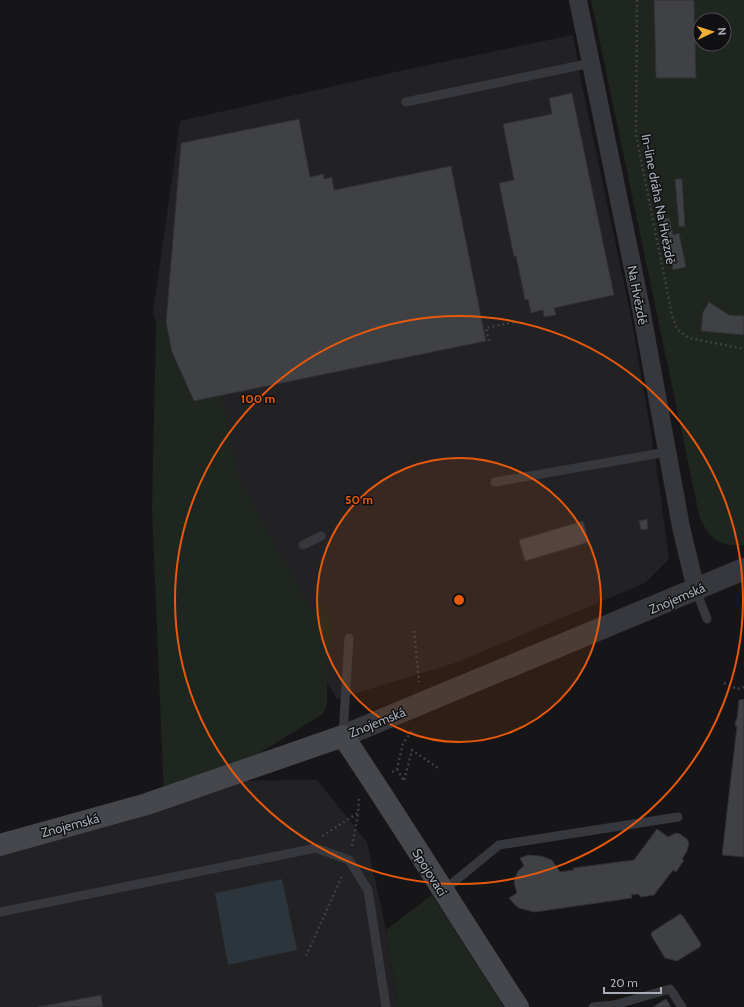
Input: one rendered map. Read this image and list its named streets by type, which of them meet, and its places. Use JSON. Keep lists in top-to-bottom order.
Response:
{
  "streets": {
    "main road": ["Znojemská", "Spojovací"],
    "street": ["Na Hvězdě"],
    "path": ["In-line dráha Na Hvězdě"]
  },
  "crossings": [
    ["Na Hvězdě", "Znojemská"],
    ["Znojemská", "Spojovací"]
  ],
  "scale_bar": "20 m",
  "north": "right",
  "rings": ["100 m", "50 m"]
}
